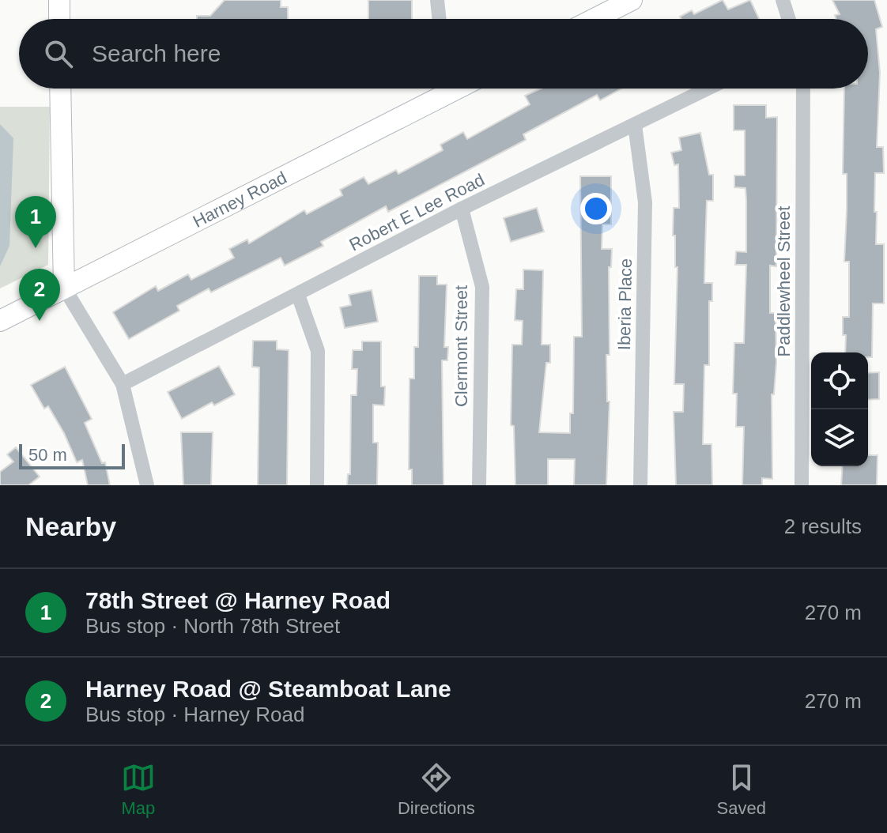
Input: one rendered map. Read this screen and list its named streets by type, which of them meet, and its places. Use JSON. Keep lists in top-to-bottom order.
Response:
{
  "streets": {
    "street": [
      "Harney Road",
      "Robert E Lee Road",
      "Paddlewheel Street",
      "Iberia Place",
      "Clermont Street"
    ]
  },
  "crossings": [
    ["Robert E Lee Road", "Iberia Place"],
    ["Robert E Lee Road", "Clermont Street"]
  ],
  "scale_bar": "50 m",
  "page": {
    "search": "Search here",
    "pins": ["1", "2"],
    "scale": "50 m",
    "heading": ["Nearby", "2 results"],
    "list": [
      {
        "mark": "1",
        "name": "78th Street @ Harney Road",
        "note": "Bus stop · North 78th Street",
        "value": "270 m"
      },
      {
        "mark": "2",
        "name": "Harney Road @ Steamboat Lane",
        "note": "Bus stop · Harney Road",
        "value": "270 m"
      }
    ],
    "nav": ["Map", "Directions", "Saved"]
  }
}
